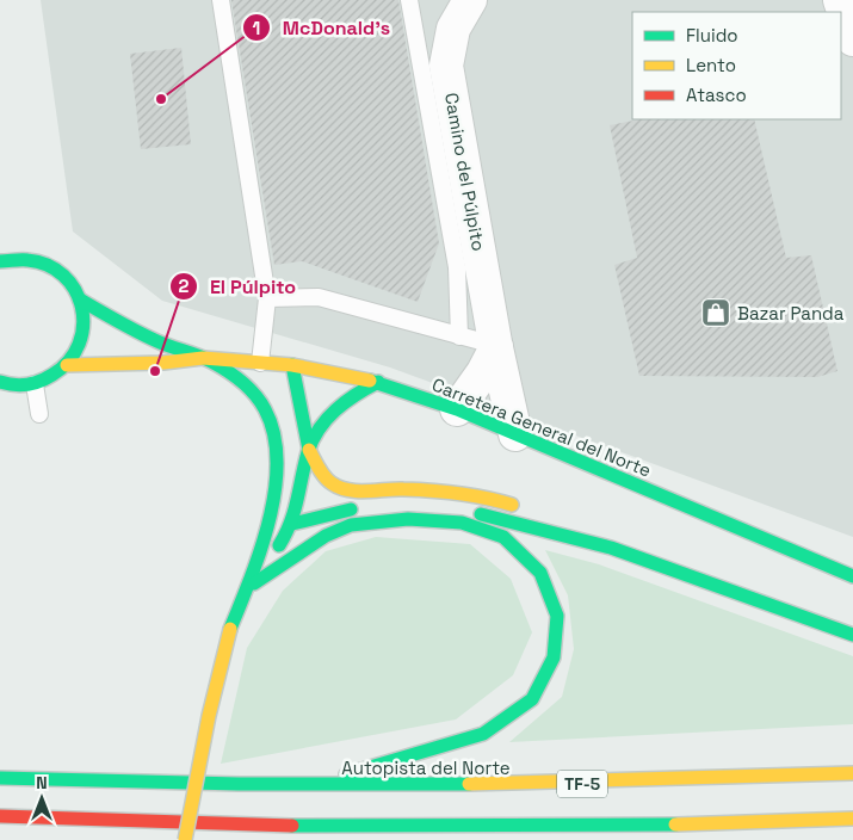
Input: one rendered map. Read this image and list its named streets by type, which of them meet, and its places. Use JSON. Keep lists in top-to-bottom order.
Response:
{
  "streets": {
    "main road": ["Carretera General del Norte", "Autopista del Norte", "TF-5"],
    "street": ["Camino del Púlpito"]
  },
  "crossings": [
    ["Camino del Púlpito", "Carretera General del Norte"]
  ],
  "places": {
    "other": ["McDonald's", "El Púlpito"],
    "shop": ["Bazar Panda"]
  },
  "legend": ["Fluido", "Lento", "Atasco"],
  "north": "top"
}
